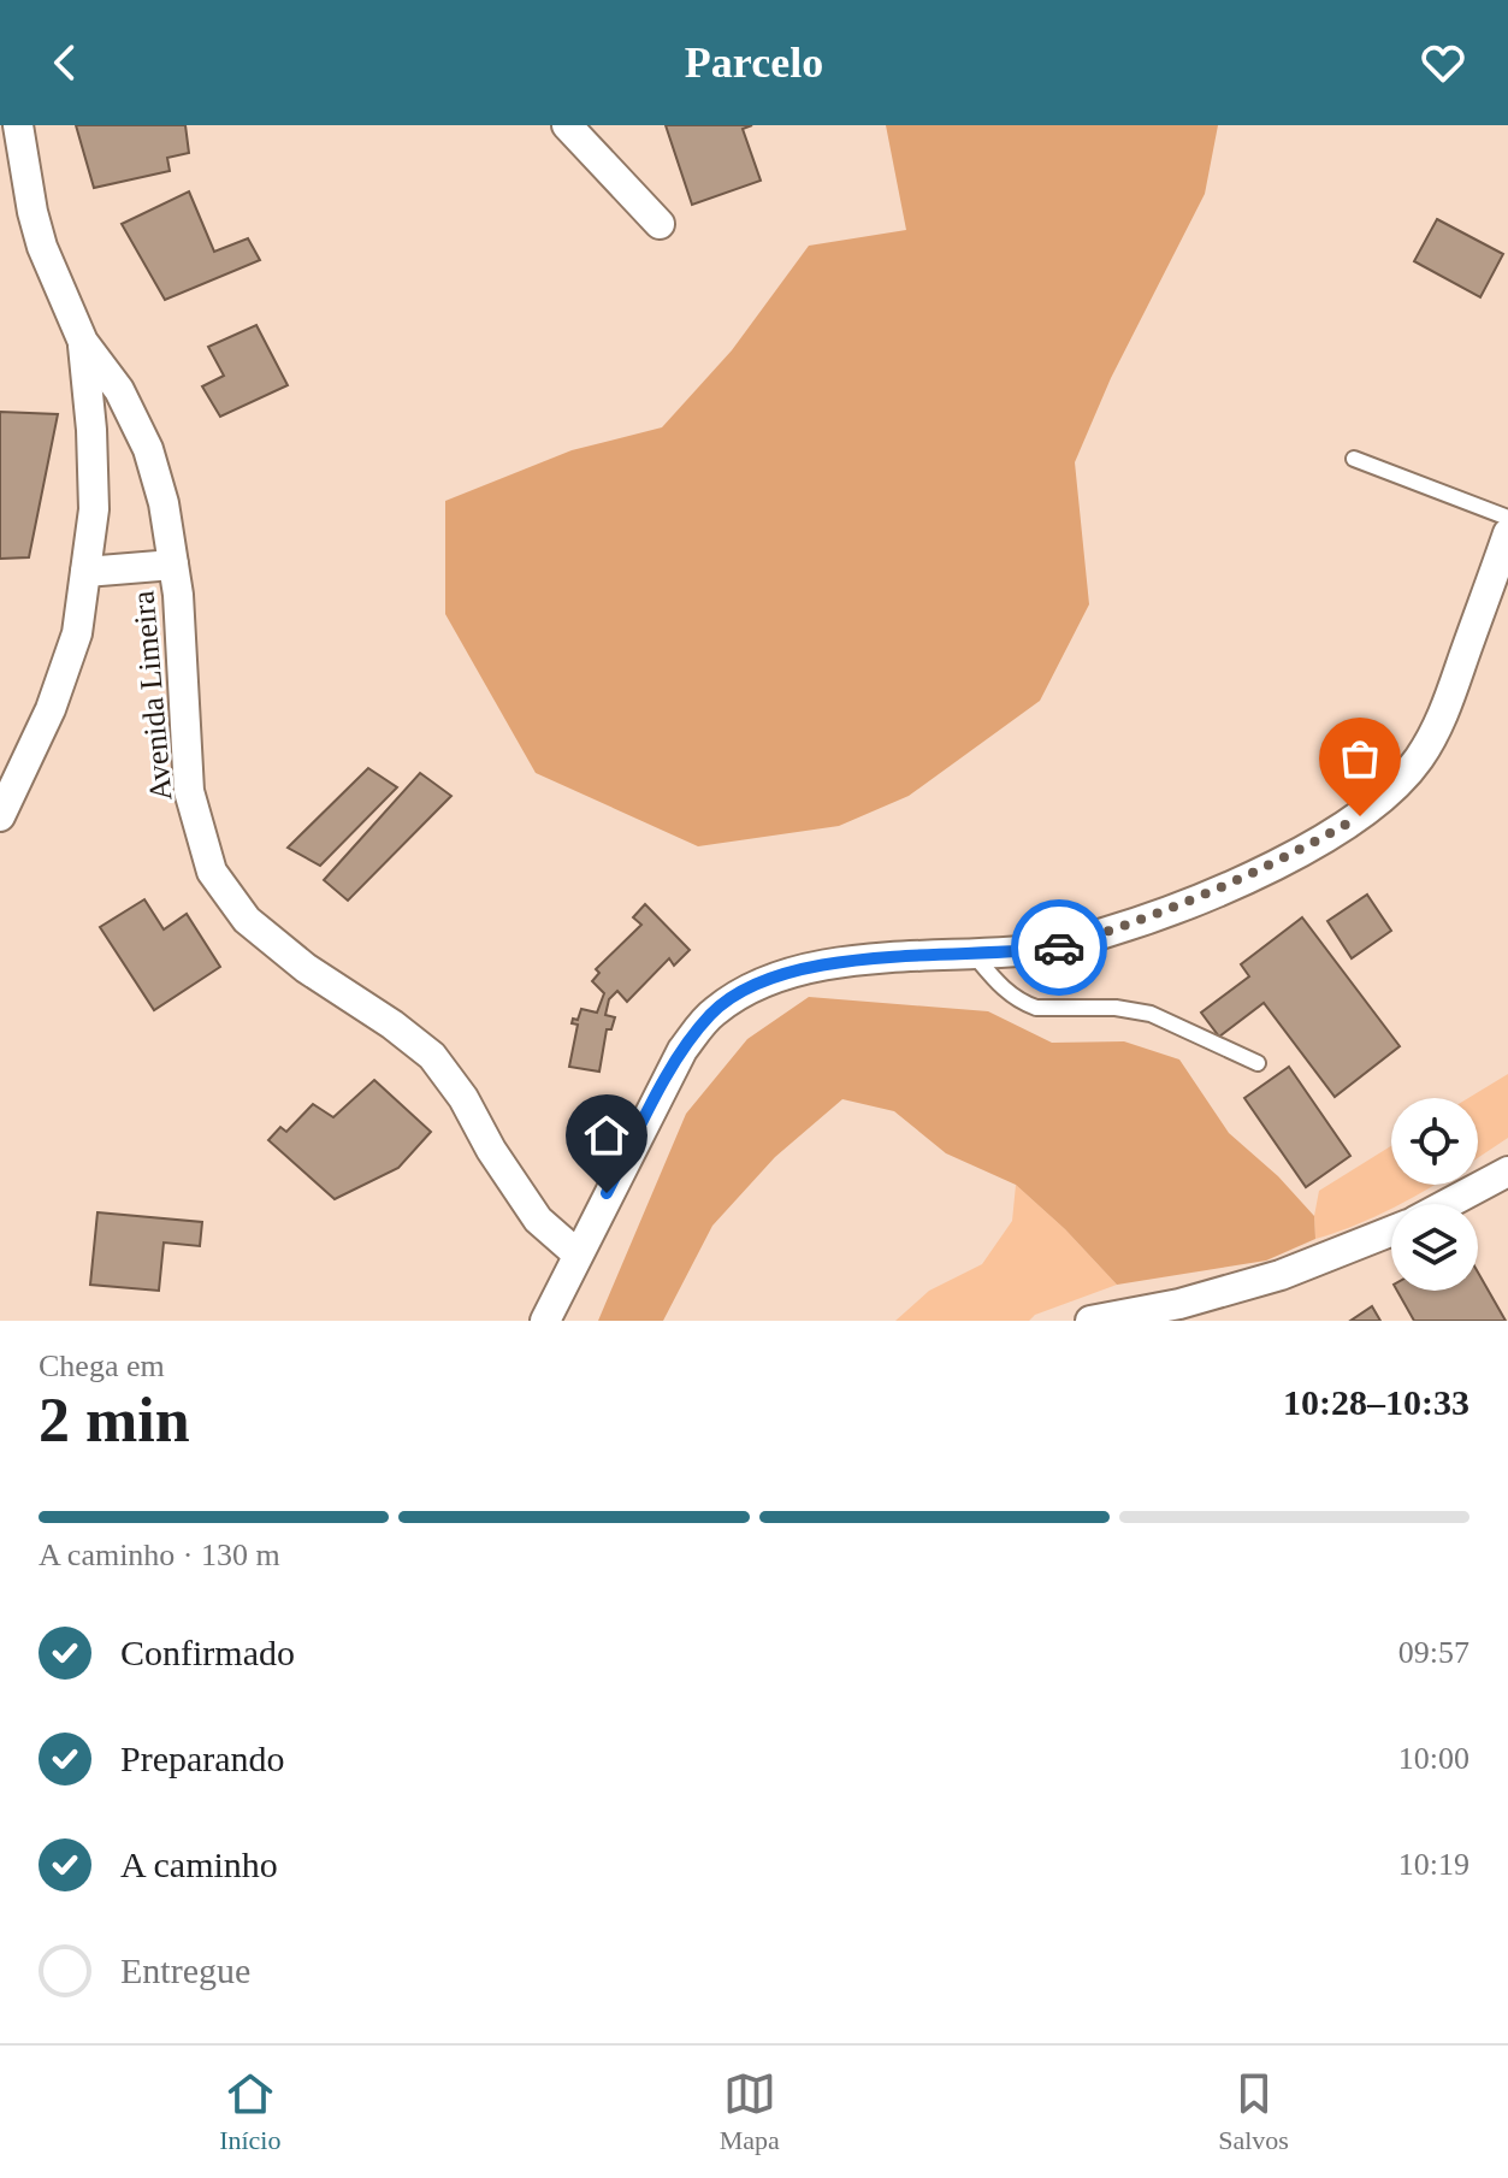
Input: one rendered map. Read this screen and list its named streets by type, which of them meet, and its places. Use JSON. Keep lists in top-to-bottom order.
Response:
{
  "streets": {
    "street": ["Avenida Limeira"]
  },
  "page": {
    "header": "Parcelo",
    "heading": ["2 min", "Chega em", "10:28–10:33"],
    "bar": "A caminho · 130 m",
    "list": [
      ["Confirmado", "09:57"],
      ["Preparando", "10:00"],
      ["A caminho", "10:19"],
      "Entregue"
    ],
    "tabs": ["Início", "Mapa", "Salvos"]
  }
}
